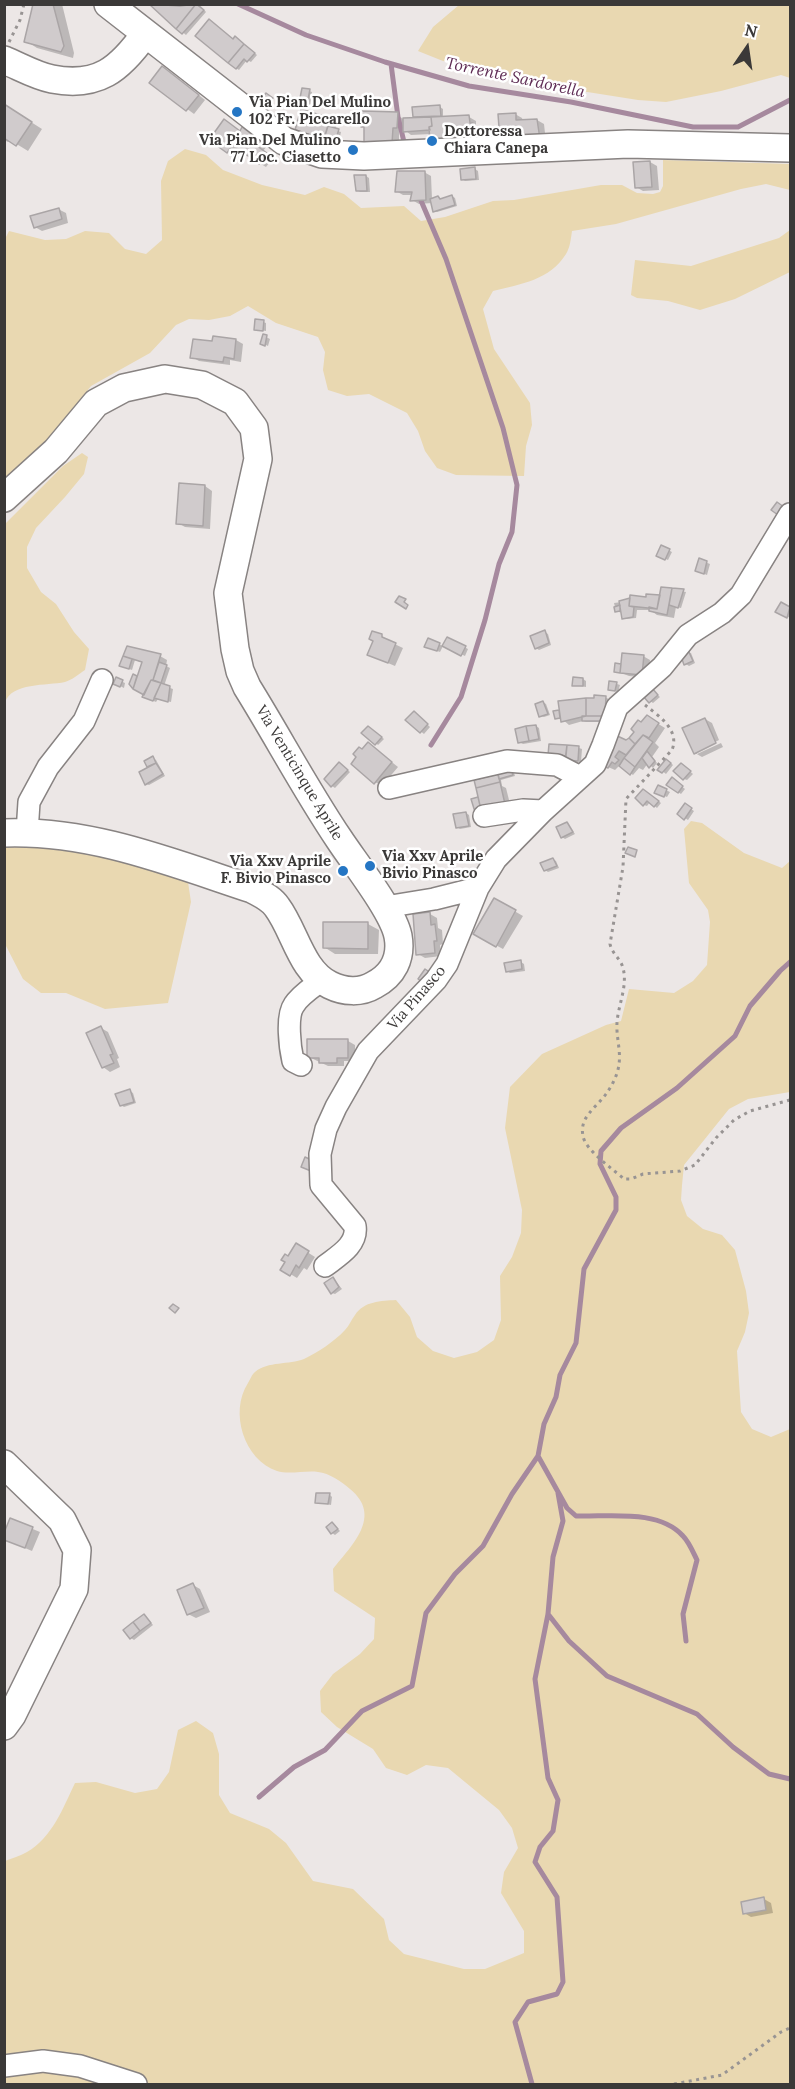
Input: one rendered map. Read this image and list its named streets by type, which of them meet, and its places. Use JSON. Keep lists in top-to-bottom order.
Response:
{
  "streets": {
    "main road": ["Via Venticinque Aprile"],
    "street": ["Via Pinasco"]
  },
  "water": ["Torrente Sardorella"],
  "places": [
    "Via Pian Del Mulino 102 Fr. Piccarello",
    "Dottoressa Chiara Canepa",
    "Via Pian Del Mulino 77 Loc. Ciasetto",
    "Via Xxv Aprile Bivio Pinasco",
    "Via Xxv Aprile F. Bivio Pinasco"
  ],
  "north": "top"
}
